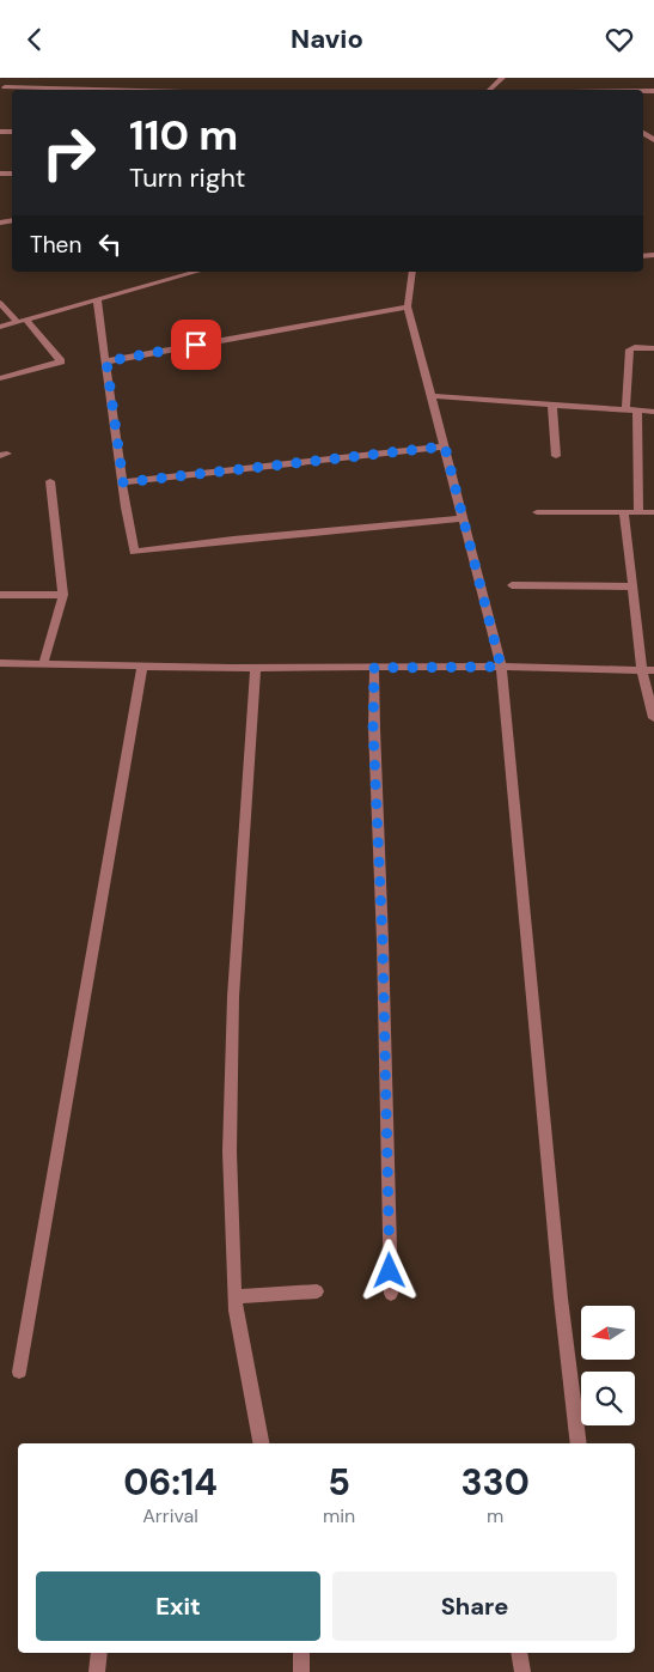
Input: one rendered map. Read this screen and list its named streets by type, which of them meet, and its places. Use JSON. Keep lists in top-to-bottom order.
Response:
{
  "north": "left",
  "page": {
    "header": "Navio",
    "turn": ["110 m", "Turn right"],
    "then": "Then",
    "eta": [
      "06:14",
      "Arrival",
      "5",
      "min",
      "330",
      "m"
    ],
    "buttons": ["Exit", "Share"]
  }
}
